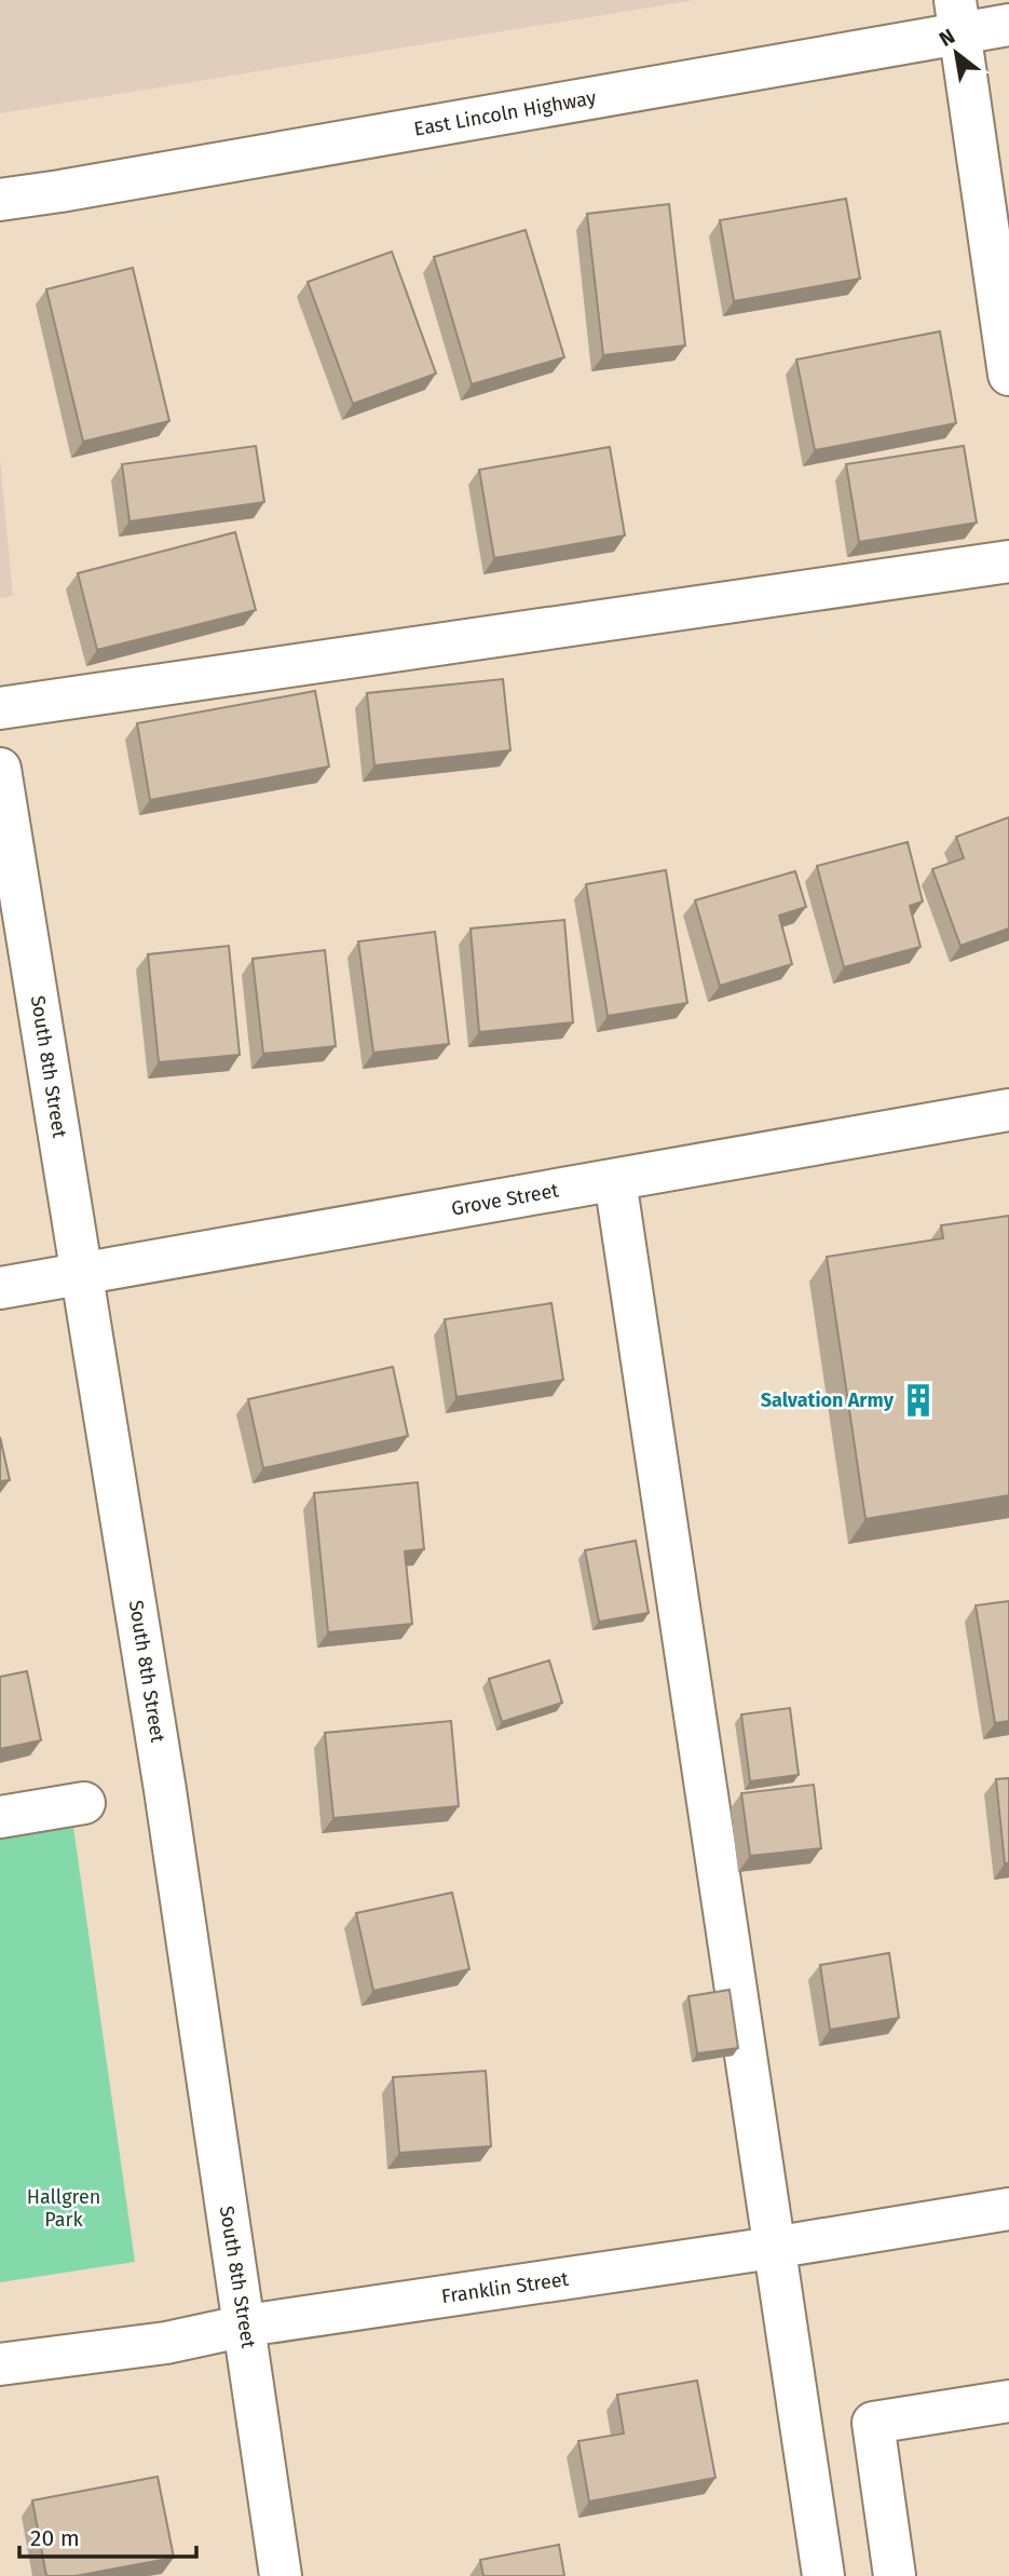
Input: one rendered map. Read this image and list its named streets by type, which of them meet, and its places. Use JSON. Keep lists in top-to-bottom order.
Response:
{
  "streets": {
    "street": [
      "East Lincoln Highway",
      "South 8th Street",
      "Grove Street",
      "Franklin Street"
    ]
  },
  "crossings": [
    ["South 8th Street", "Grove Street"],
    ["South 8th Street", "Franklin Street"]
  ],
  "parks": ["Hallgren Park"],
  "places": {
    "building": ["Salvation Army"]
  },
  "scale_bar": "20 m",
  "north": "top left"
}
